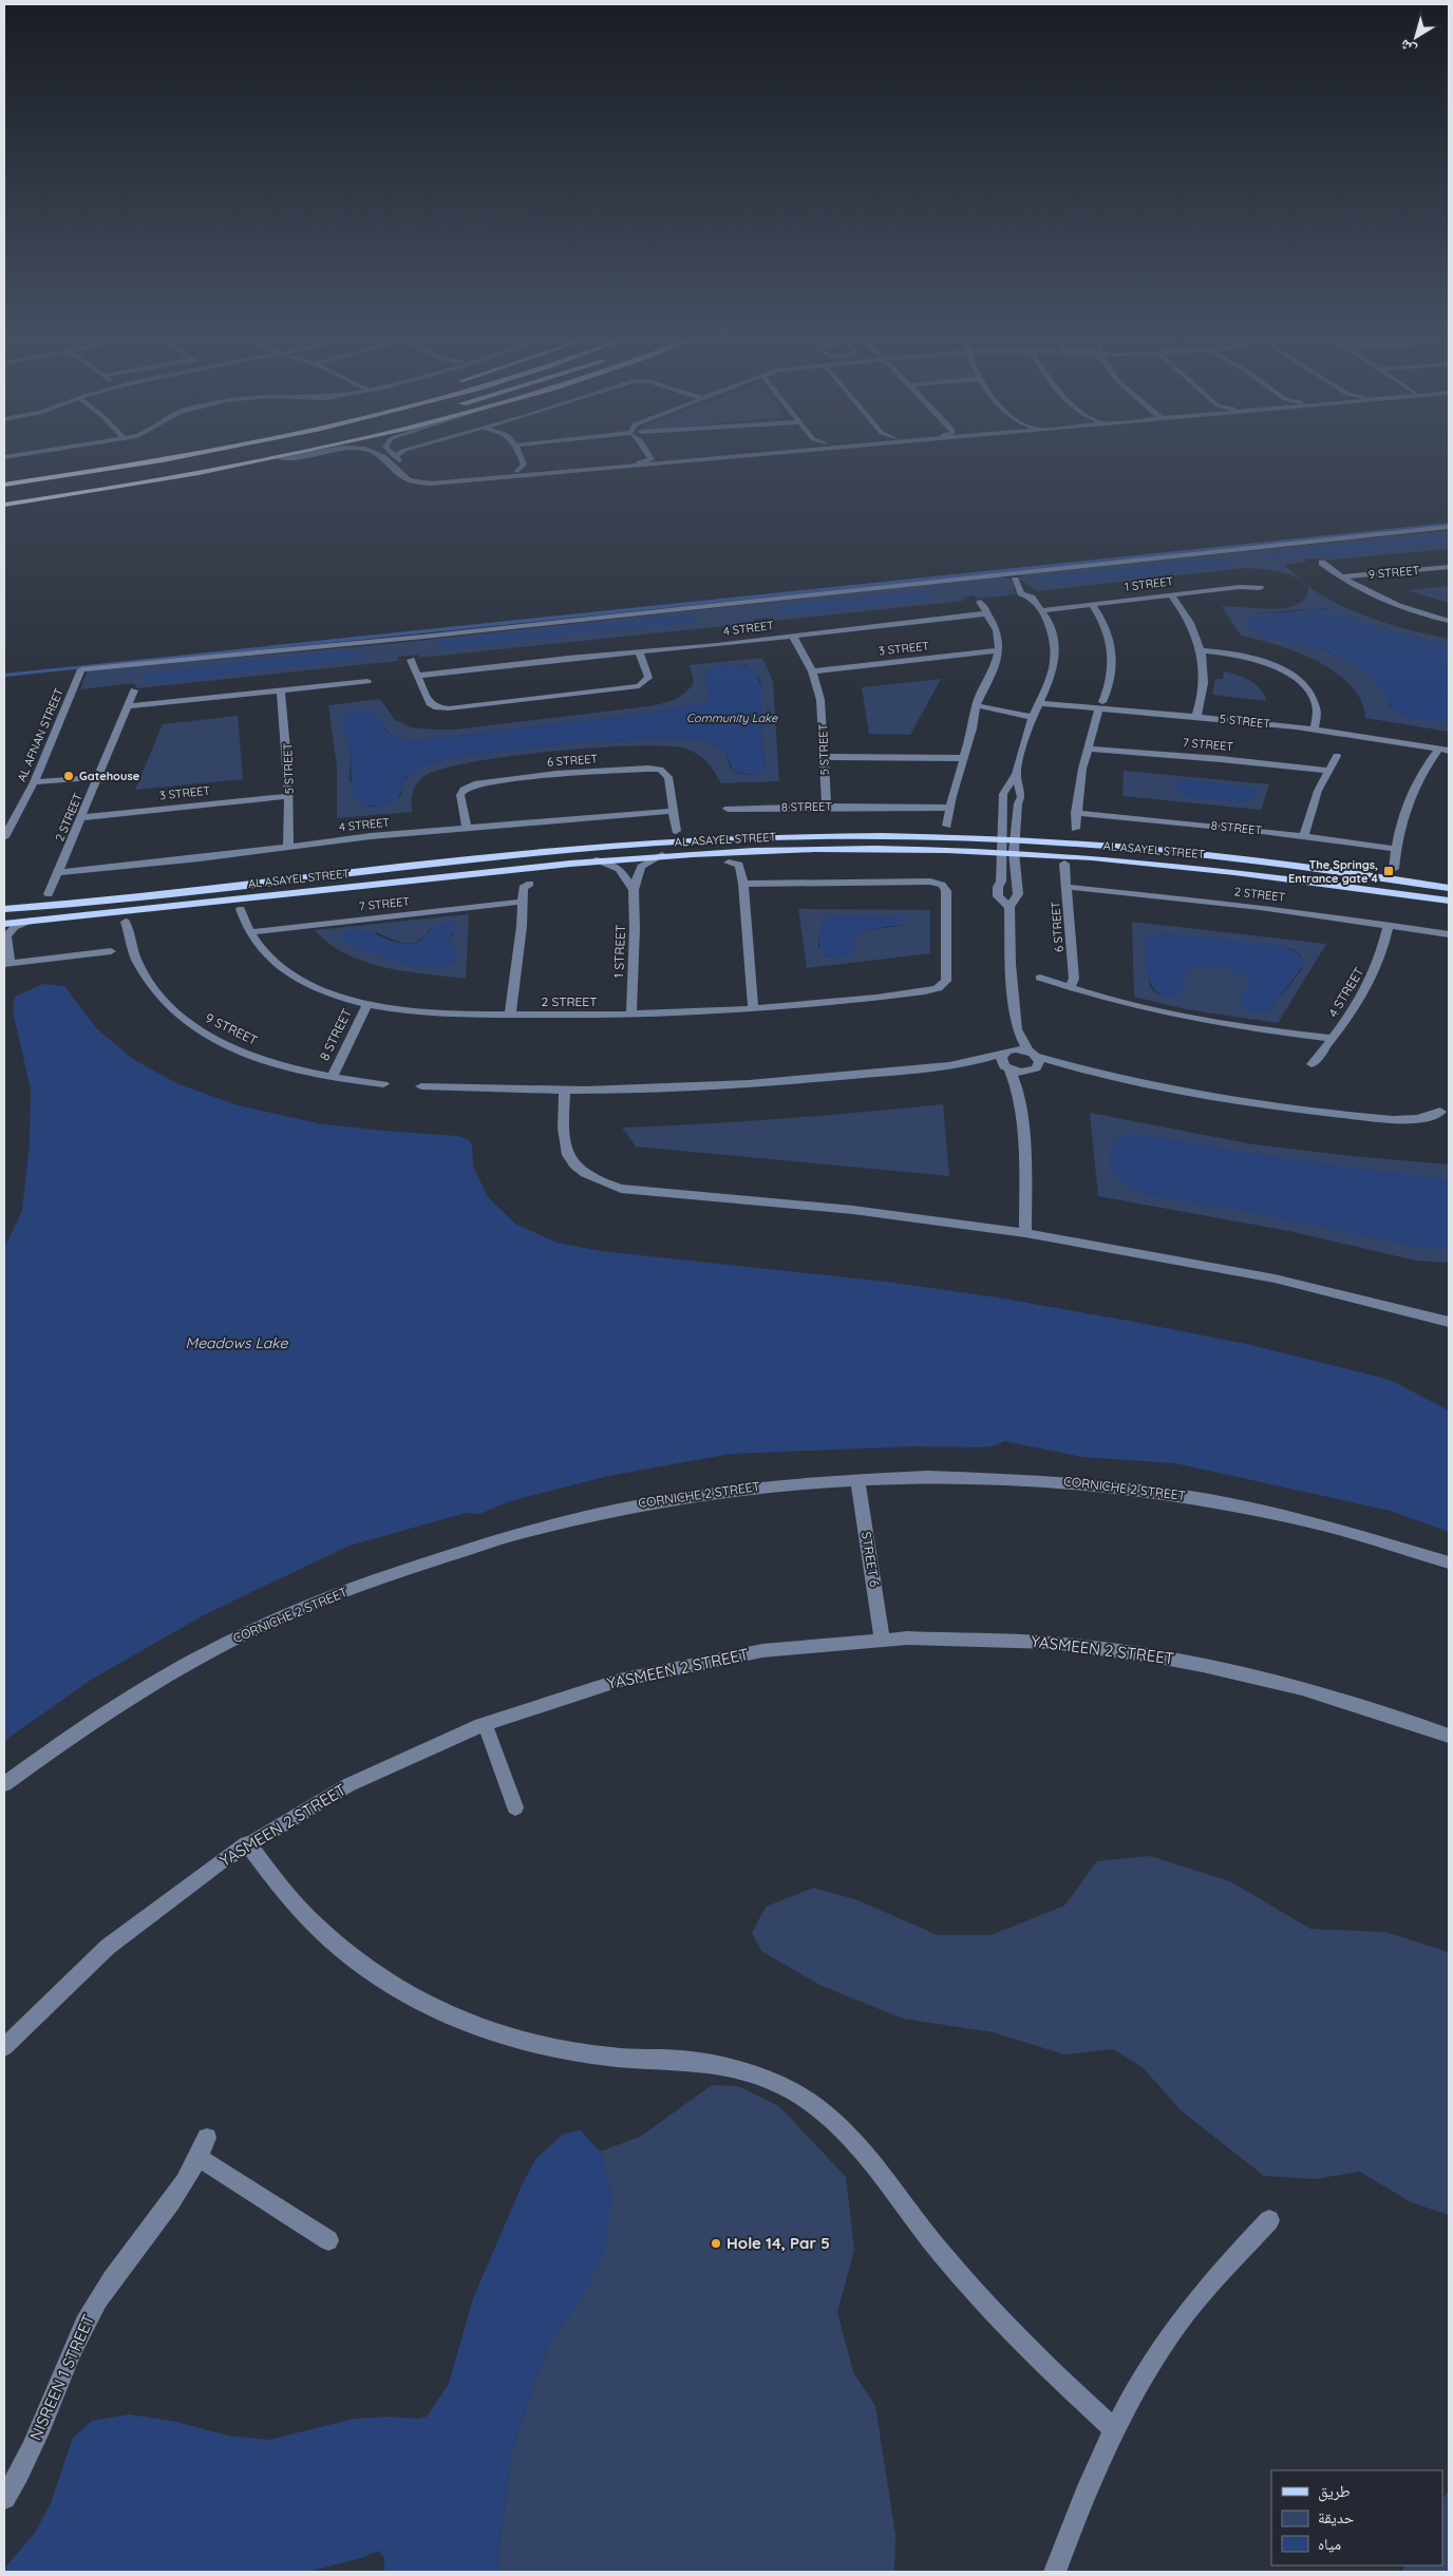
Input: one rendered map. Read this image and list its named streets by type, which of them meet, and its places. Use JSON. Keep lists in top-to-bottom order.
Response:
{
  "streets": {
    "main road": ["AL ASAYEL STREET"],
    "street": [
      "9 STREET",
      "1 STREET",
      "4 STREET",
      "3 STREET",
      "5 STREET",
      "AL AFNAN STREET",
      "7 STREET",
      "6 STREET",
      "8 STREET",
      "2 STREET",
      "CORNICHE 2 STREET",
      "STREET 6",
      "YASMEEN 2 STREET",
      "NISREEN 1 STREET"
    ]
  },
  "crossings": [
    ["9 STREET", "8 STREET"],
    ["1 STREET", "2 STREET"],
    ["4 STREET", "5 STREET"],
    ["4 STREET", "6 STREET"],
    ["4 STREET", "2 STREET"],
    ["3 STREET", "5 STREET"],
    ["3 STREET", "2 STREET"],
    ["5 STREET", "8 STREET"],
    ["7 STREET", "2 STREET"],
    ["6 STREET", "2 STREET"],
    ["8 STREET", "2 STREET"],
    ["CORNICHE 2 STREET", "STREET 6"],
    ["STREET 6", "YASMEEN 2 STREET"]
  ],
  "water": ["Community Lake", "Meadows Lake"],
  "places": {
    "other": ["Gatehouse", "Hole 14, Par 5"],
    "transit": ["The Springs, Entrance gate 4"]
  },
  "legend": ["طريق", "حديقة", "مياه"],
  "north": "bottom left"
}
